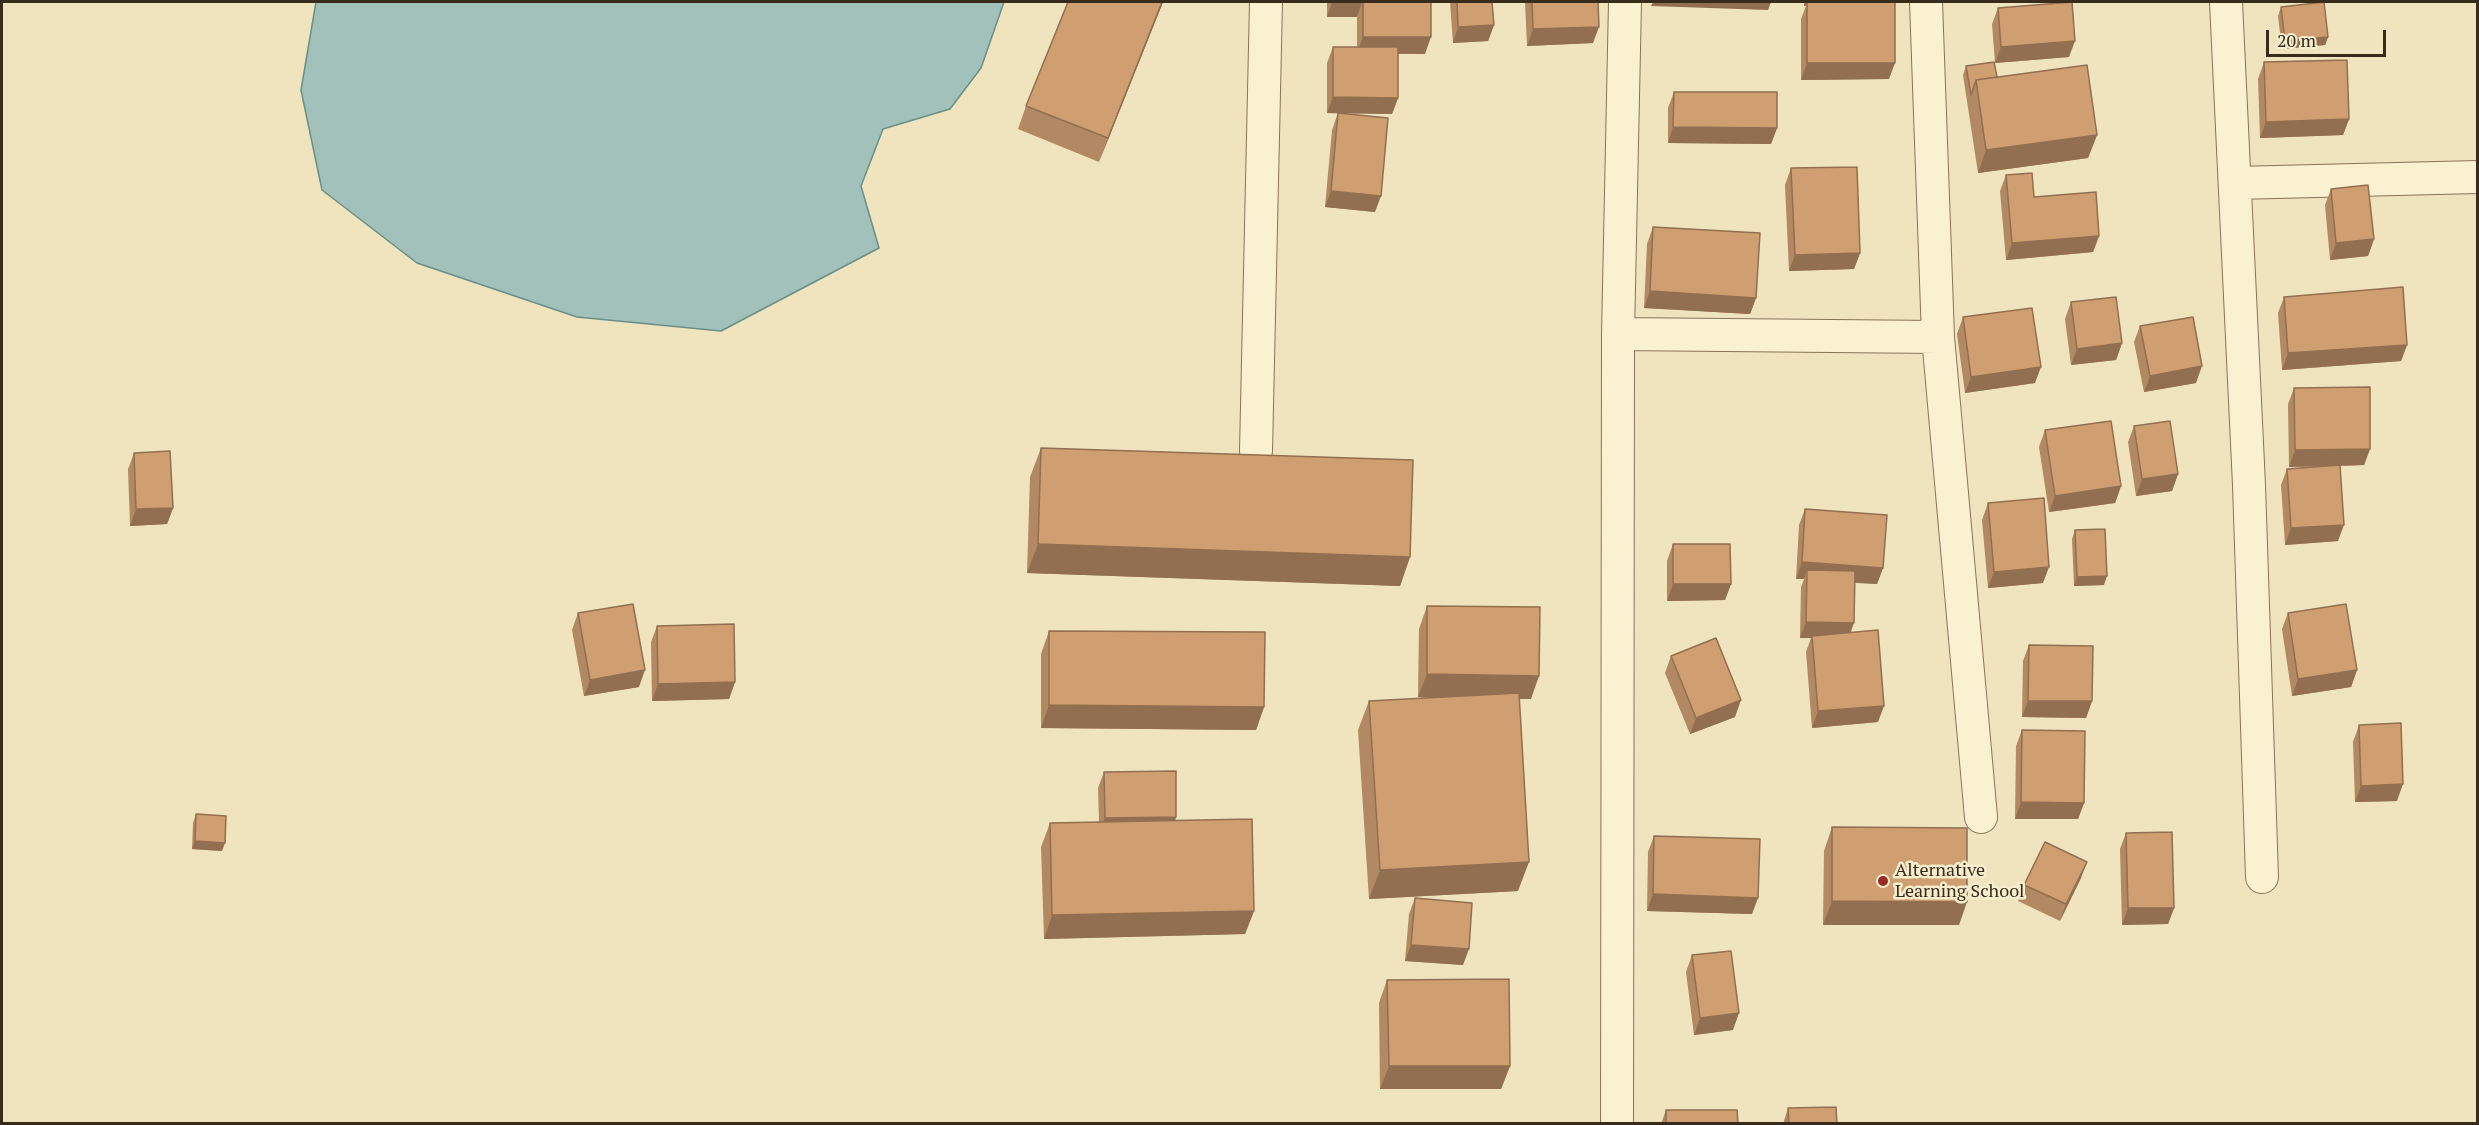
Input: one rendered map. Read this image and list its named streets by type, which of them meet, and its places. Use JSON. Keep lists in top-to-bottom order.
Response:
{
  "places": ["Alternative Learning School"],
  "scale_bar": "20 m"
}
